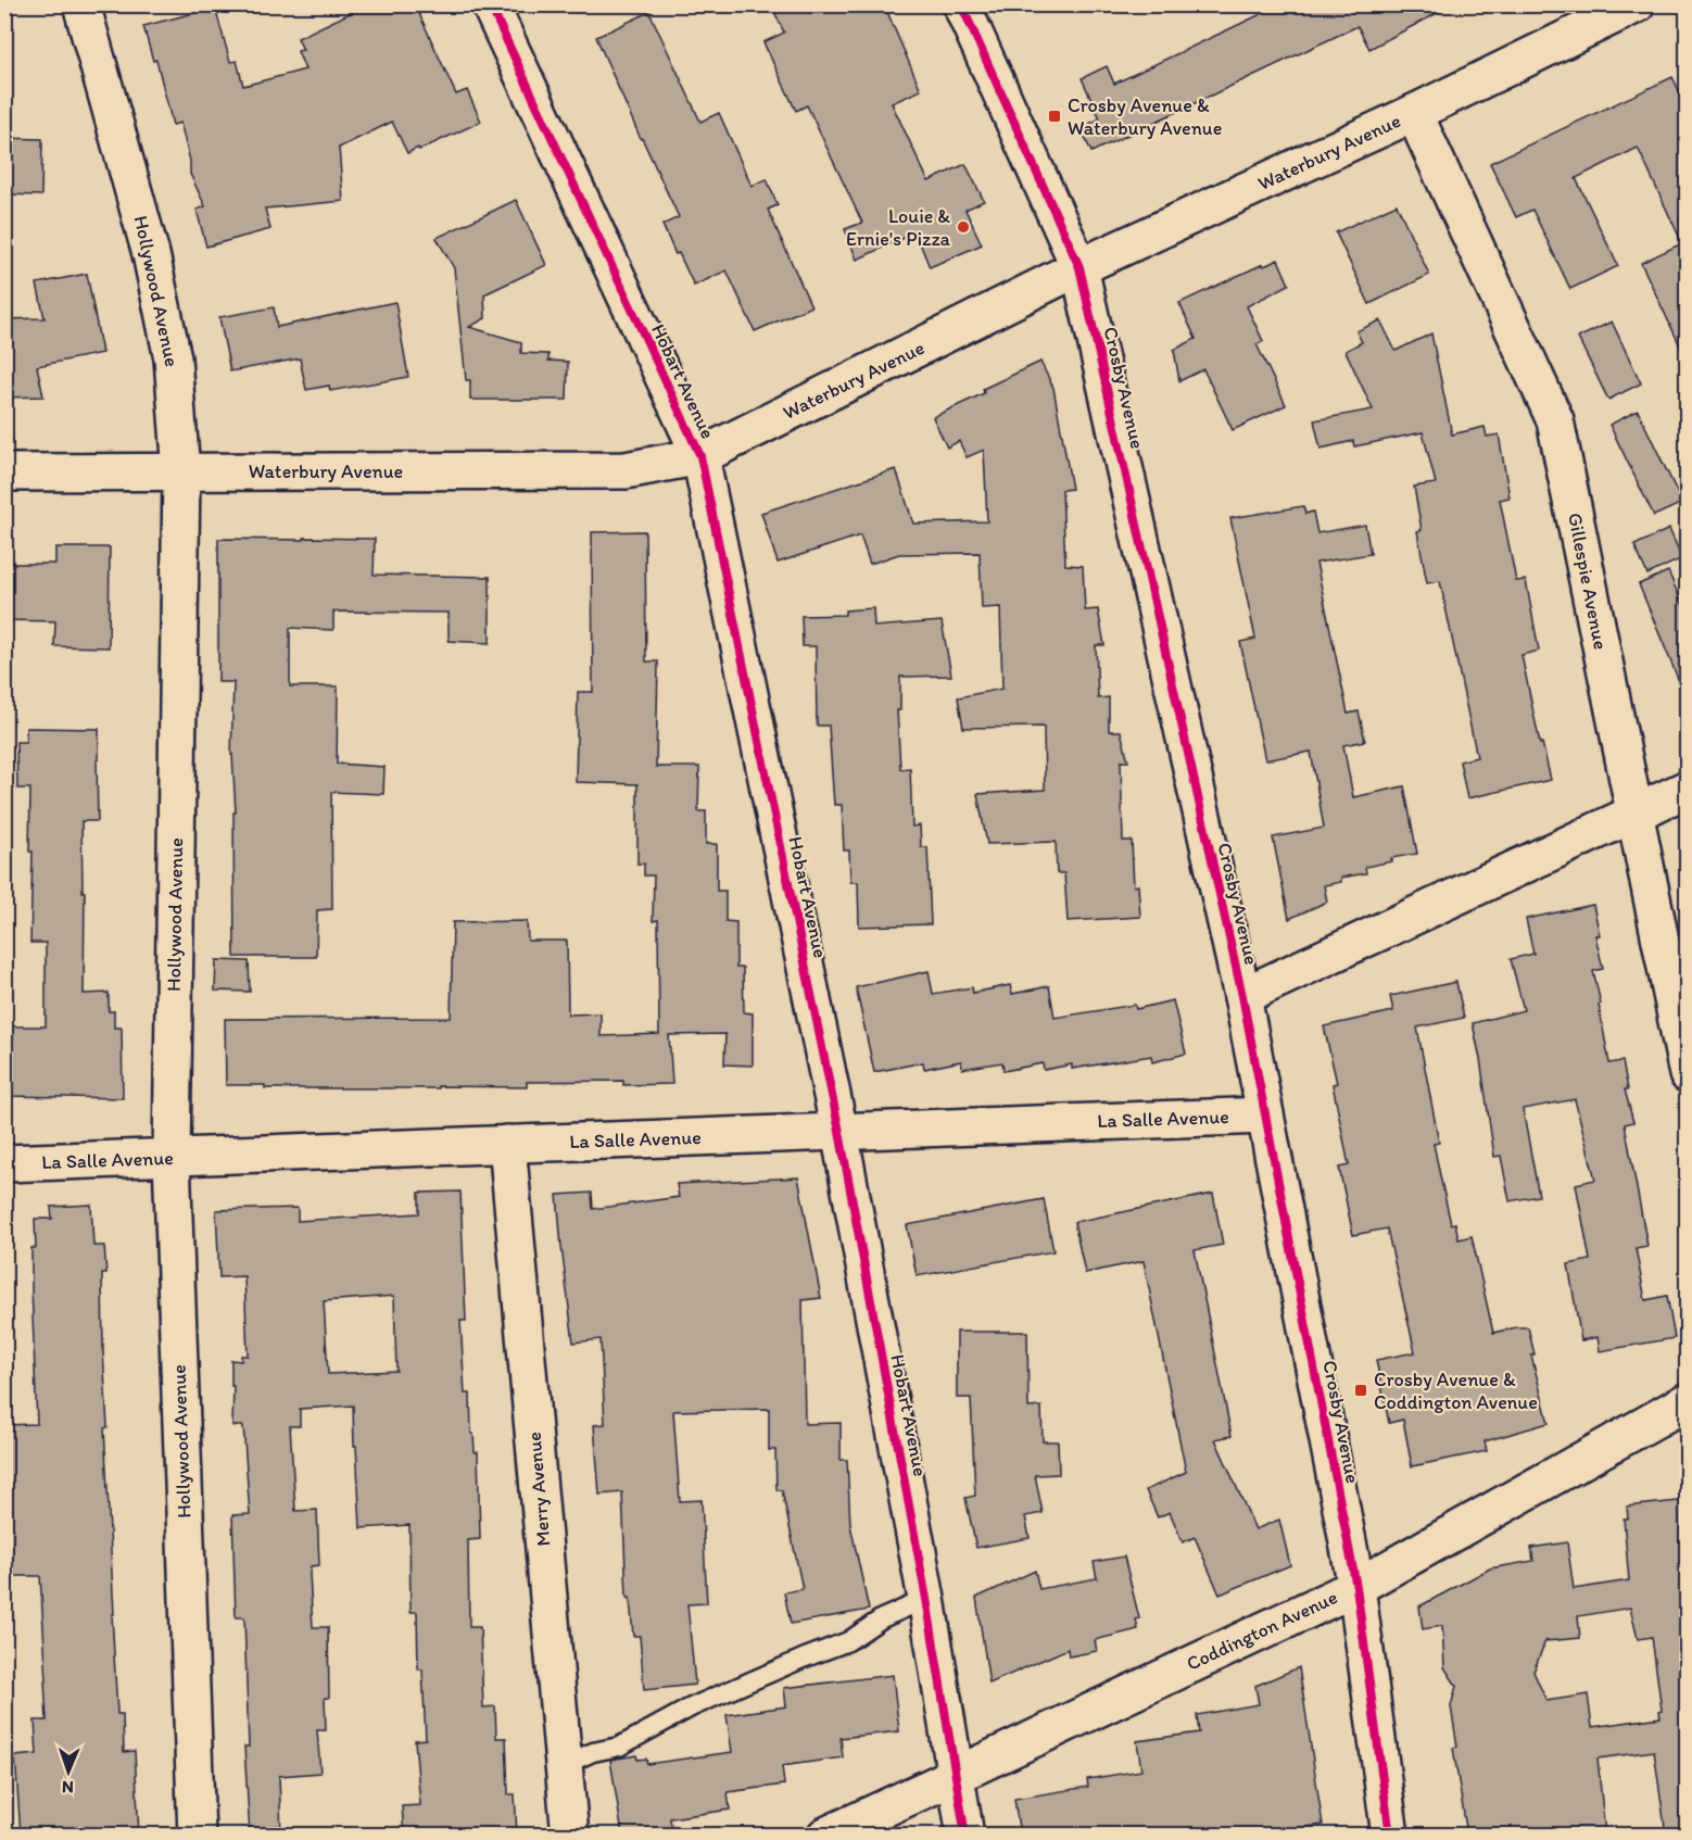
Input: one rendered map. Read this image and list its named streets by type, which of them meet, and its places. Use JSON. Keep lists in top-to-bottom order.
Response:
{
  "streets": {
    "street": [
      "Waterbury Avenue",
      "Hollywood Avenue",
      "Hobart Avenue",
      "Crosby Avenue",
      "Gillespie Avenue",
      "La Salle Avenue",
      "Merry Avenue",
      "Coddington Avenue"
    ]
  },
  "crossings": [
    ["Waterbury Avenue", "Hollywood Avenue"],
    ["Waterbury Avenue", "Hobart Avenue"],
    ["Waterbury Avenue", "Crosby Avenue"],
    ["Waterbury Avenue", "Gillespie Avenue"],
    ["Hollywood Avenue", "La Salle Avenue"],
    ["Hobart Avenue", "La Salle Avenue"],
    ["Hobart Avenue", "Coddington Avenue"],
    ["Crosby Avenue", "La Salle Avenue"],
    ["Crosby Avenue", "Coddington Avenue"],
    ["La Salle Avenue", "Merry Avenue"]
  ],
  "places": {
    "transit": ["Crosby Avenue & Waterbury Avenue", "Crosby Avenue & Coddington Avenue"],
    "other": ["Louie & Ernie's Pizza"]
  },
  "north": "bottom"
}
